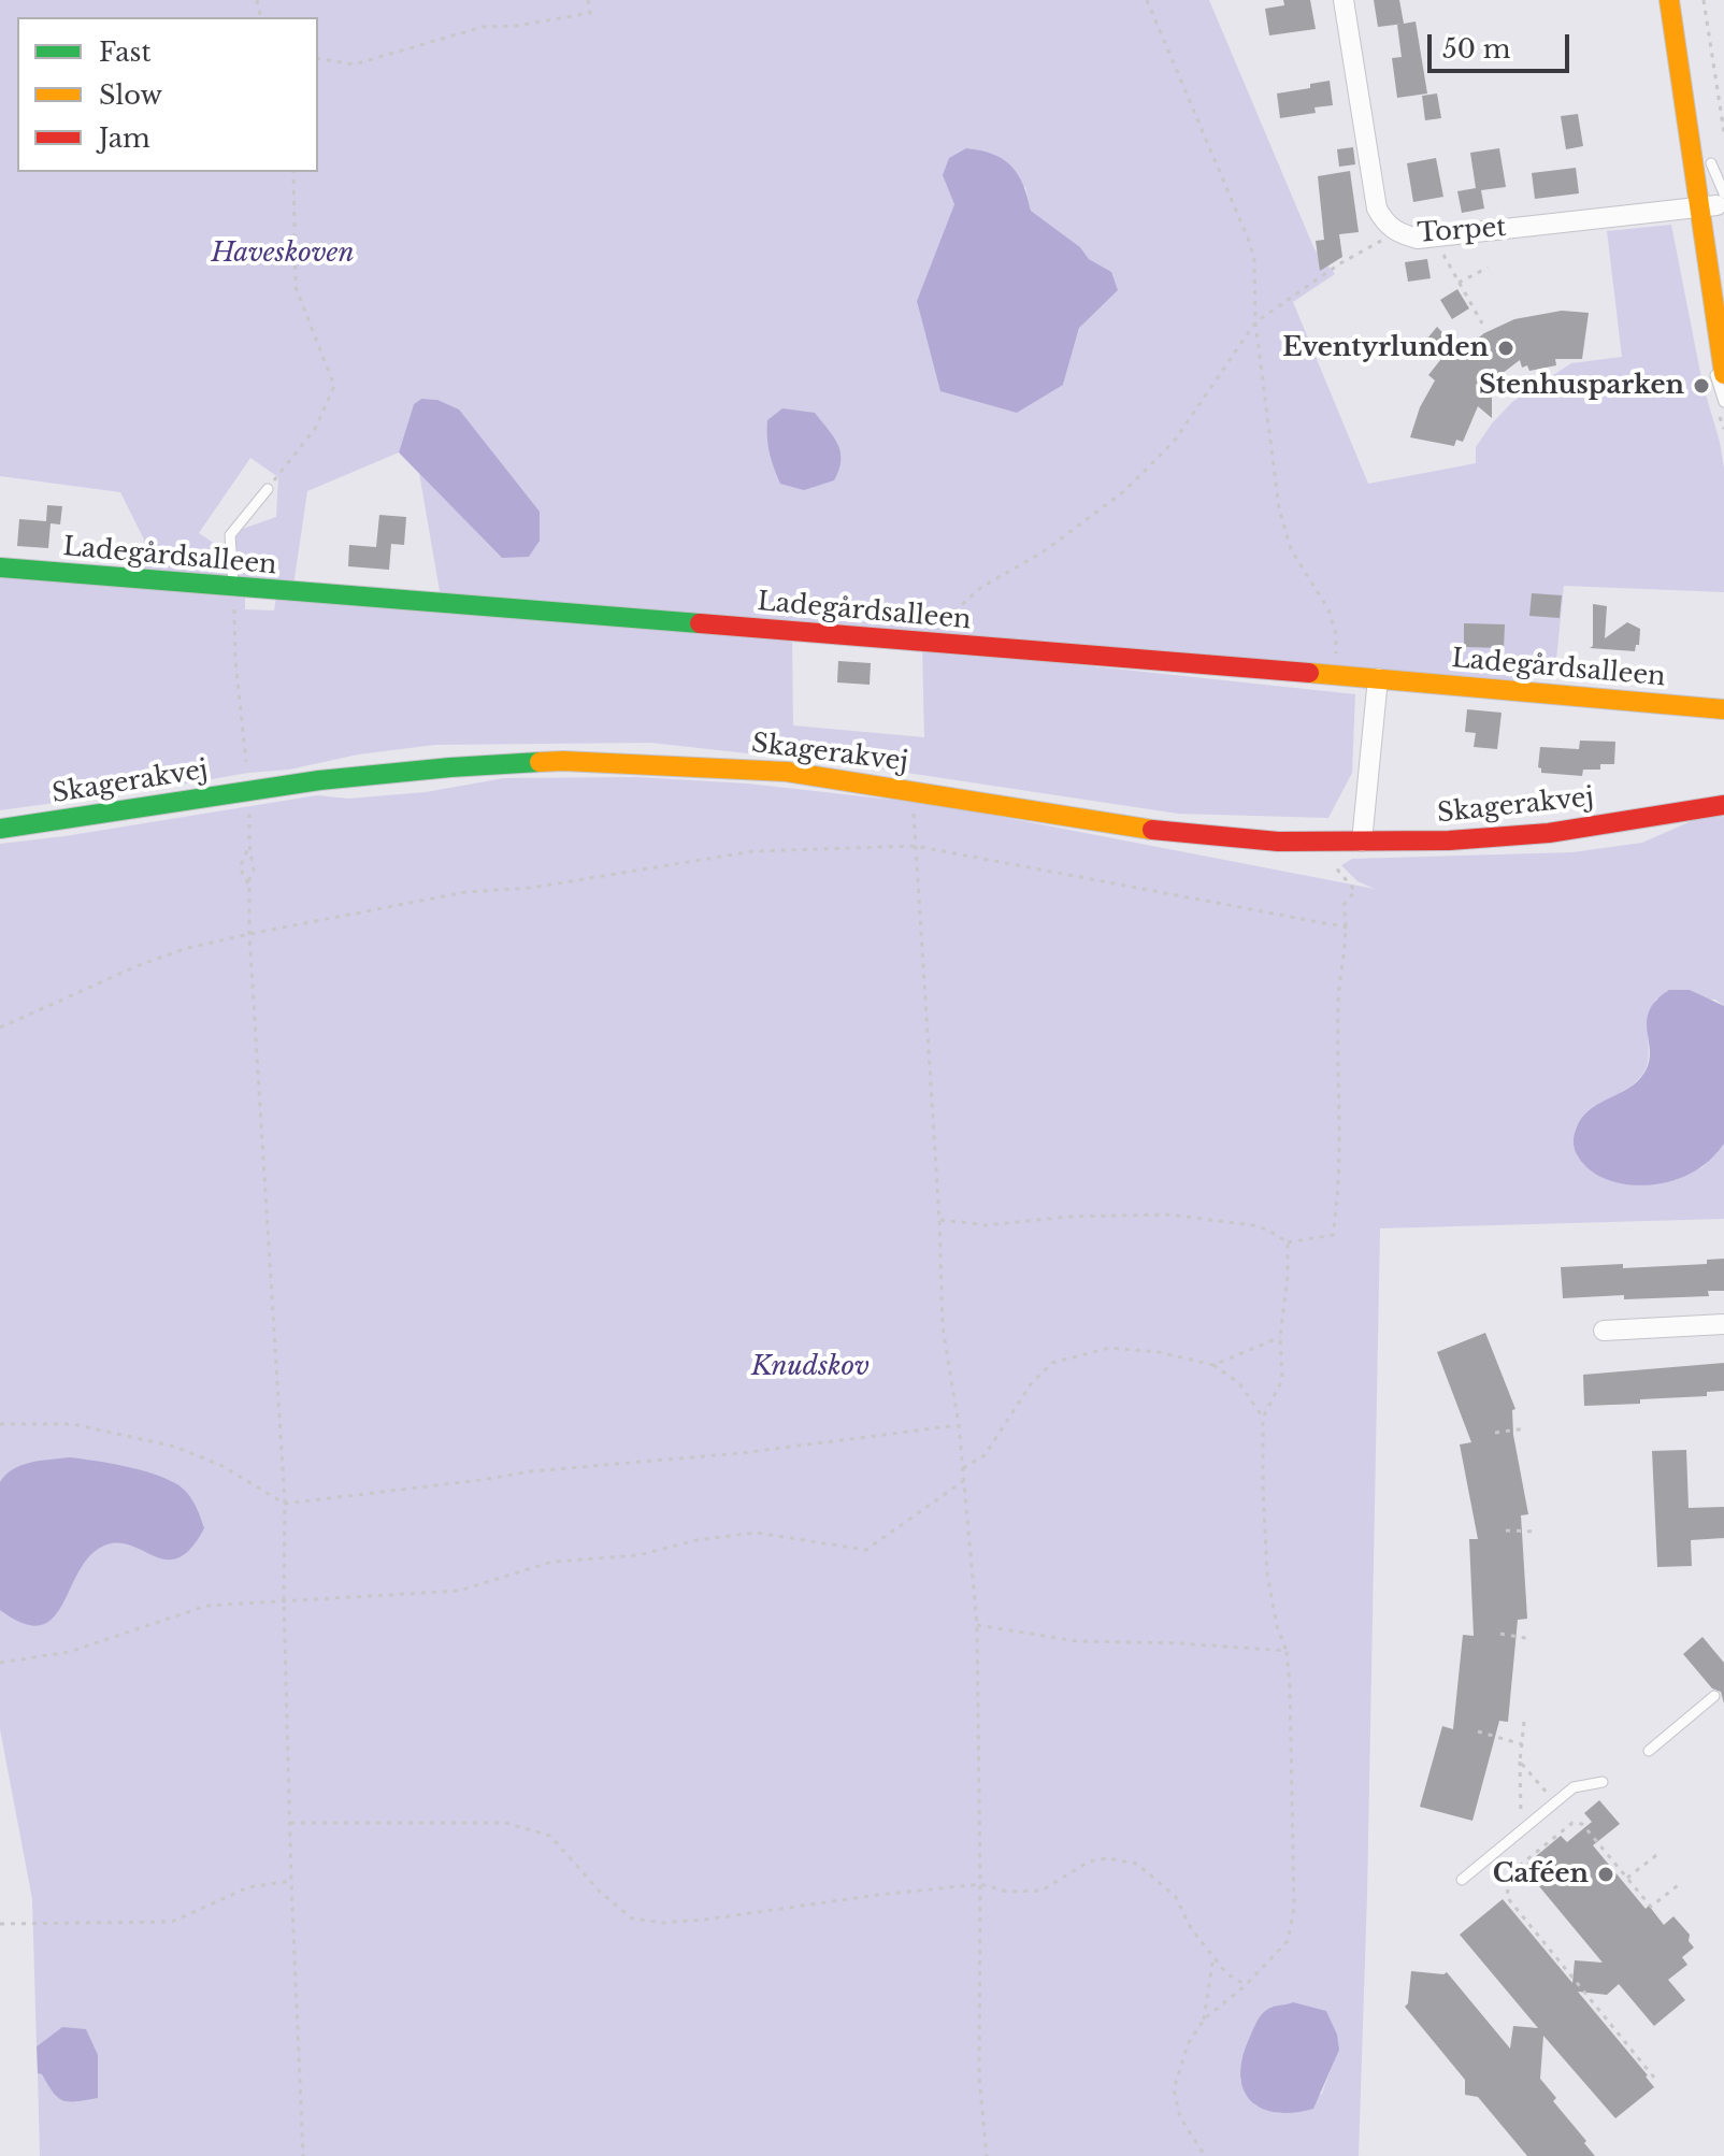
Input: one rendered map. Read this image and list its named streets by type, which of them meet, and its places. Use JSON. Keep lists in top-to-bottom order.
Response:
{
  "streets": {
    "street": ["Torpet", "Ladegårdsalleen", "Skagerakvej"]
  },
  "parks": ["Haveskoven", "Knudskov"],
  "places": ["Eventyrlunden", "Stenhusparken", "Caféen"],
  "legend": ["Fast", "Slow", "Jam"],
  "scale_bar": "50 m"
}
